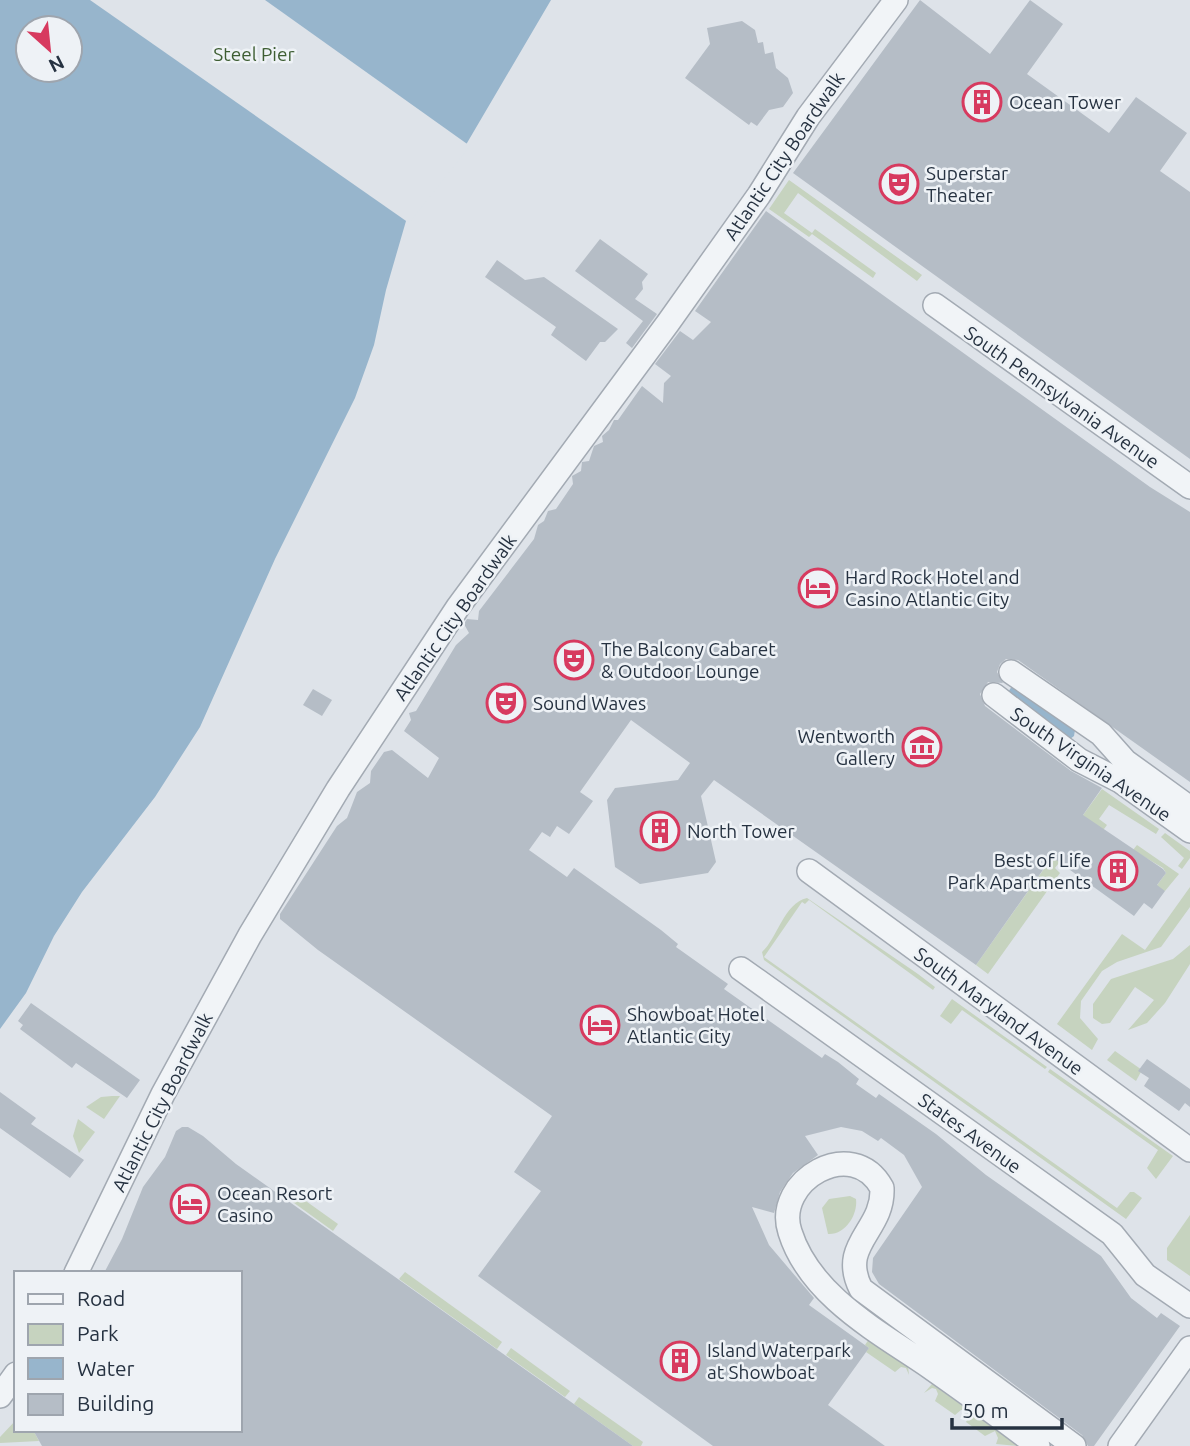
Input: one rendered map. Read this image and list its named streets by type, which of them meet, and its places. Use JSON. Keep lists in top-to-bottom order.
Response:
{
  "streets": {
    "street": [
      "Atlantic City Boardwalk",
      "South Pennsylvania Avenue",
      "South Virginia Avenue",
      "South Maryland Avenue",
      "States Avenue"
    ]
  },
  "parks": ["Steel Pier"],
  "places": {
    "building": [
      "Ocean Tower",
      "North Tower",
      "Best of Life Park Apartments",
      "Island Waterpark at Showboat"
    ],
    "theatre": ["Superstar Theater", "The Balcony Cabaret & Outdoor Lounge", "Sound Waves"],
    "hotel": ["Hard Rock Hotel and Casino Atlantic City", "Showboat Hotel Atlantic City", "Ocean Resort Casino"],
    "museum": ["Wentworth Gallery"]
  },
  "legend": [
    "Road",
    "Park",
    "Water",
    "Building"
  ],
  "scale_bar": "50 m",
  "north": "bottom right"
}
